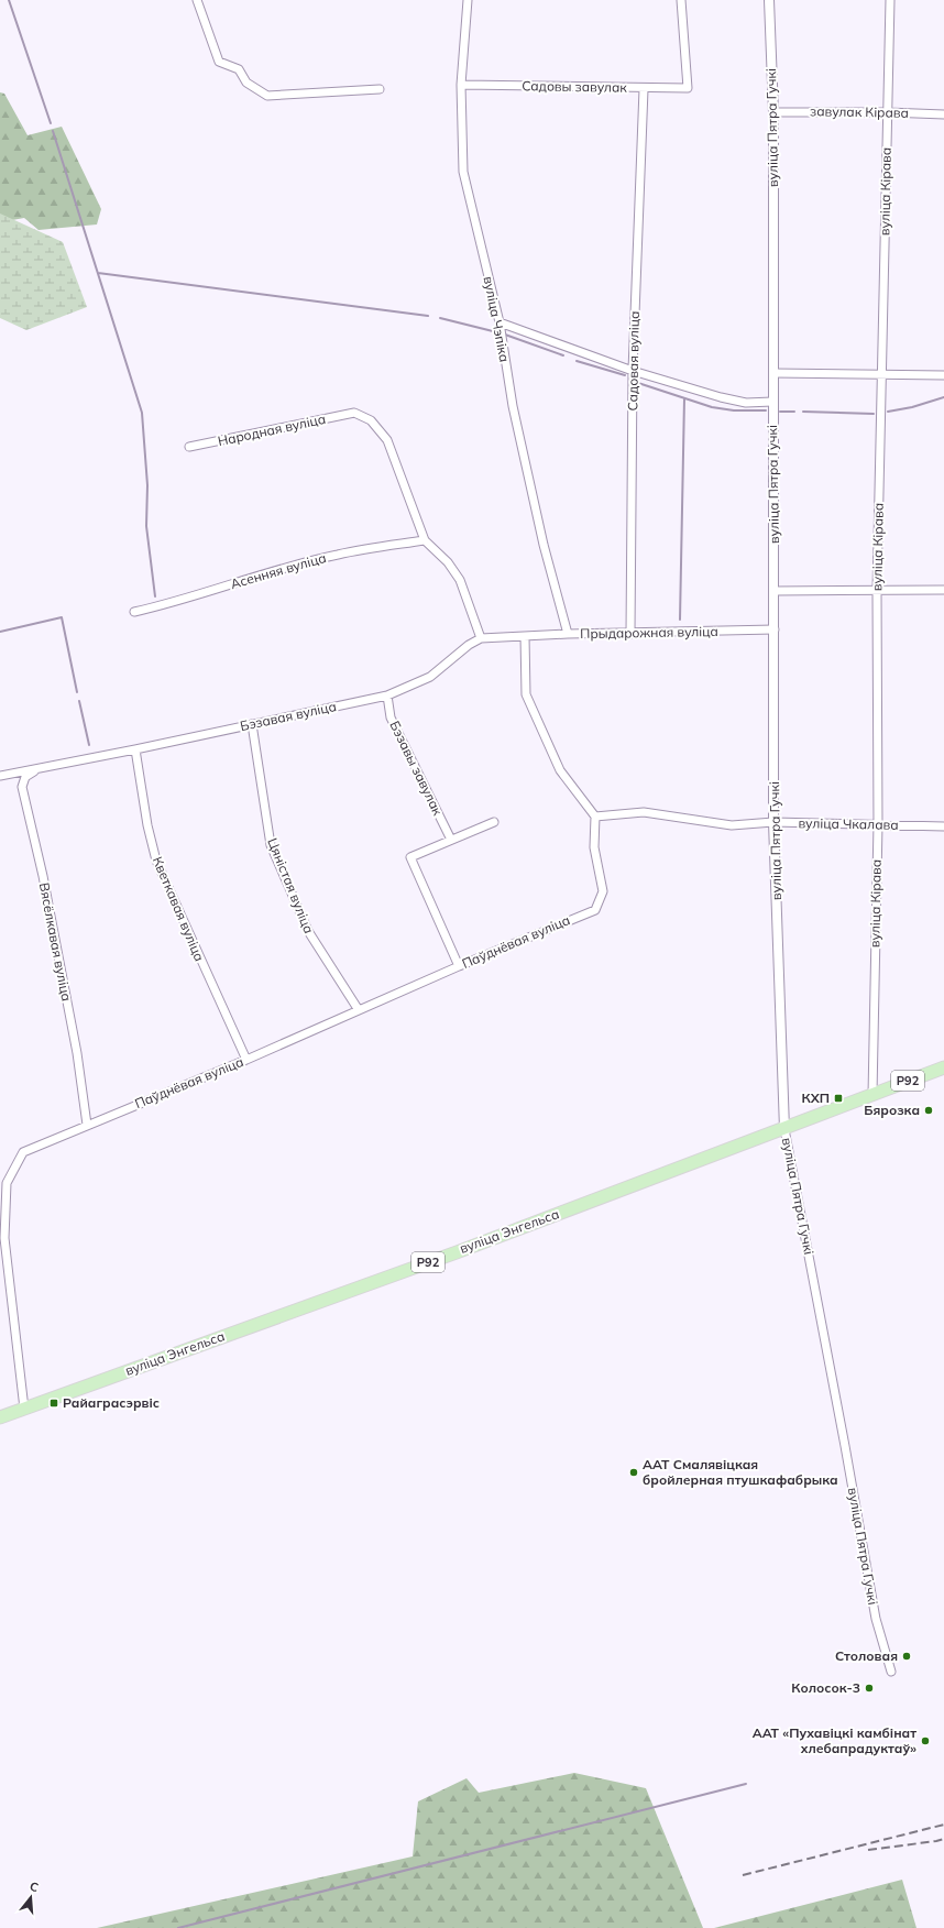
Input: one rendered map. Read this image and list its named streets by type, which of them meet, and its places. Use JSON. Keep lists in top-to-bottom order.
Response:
{
  "streets": {
    "main road": ["Р92", "вуліца Энгельса"],
    "street": [
      "Садовы завулак",
      "завулак Кірава",
      "вуліца Пятра Гучкі",
      "вуліца Кірава",
      "вуліца Чэпіка",
      "Садовая вуліца",
      "Народная вуліца",
      "Асенняя вуліца",
      "Прыдарожная вуліца",
      "Бэзавая вуліца",
      "Бэзавы завулак",
      "вуліца Чкалава",
      "Цяністая вуліца",
      "Кветкавая вуліца",
      "Вясёлкавая вуліца",
      "Паўднёвая вуліца"
    ]
  },
  "crossings": [
    ["Садовы завулак", "вуліца Чэпіка"],
    ["Садовы завулак", "Садовая вуліца"],
    ["завулак Кірава", "вуліца Пятра Гучкі"],
    ["завулак Кірава", "вуліца Кірава"],
    ["вуліца Пятра Гучкі", "Прыдарожная вуліца"],
    ["вуліца Пятра Гучкі", "вуліца Чкалава"],
    ["вуліца Пятра Гучкі", "вуліца Энгельса"],
    ["вуліца Кірава", "вуліца Чкалава"],
    ["вуліца Кірава", "вуліца Энгельса"],
    ["вуліца Чэпіка", "Прыдарожная вуліца"],
    ["Садовая вуліца", "Прыдарожная вуліца"],
    ["Народная вуліца", "Асенняя вуліца"],
    ["Бэзавая вуліца", "Бэзавы завулак"],
    ["Бэзавая вуліца", "Цяністая вуліца"],
    ["Бэзавая вуліца", "Кветкавая вуліца"],
    ["Бэзавая вуліца", "Вясёлкавая вуліца"],
    ["вуліца Чкалава", "Паўднёвая вуліца"],
    ["Цяністая вуліца", "Паўднёвая вуліца"],
    ["Кветкавая вуліца", "Паўднёвая вуліца"],
    ["Вясёлкавая вуліца", "Паўднёвая вуліца"],
    ["Паўднёвая вуліца", "Р92"],
    ["Паўднёвая вуліца", "вуліца Энгельса"],
    ["Р92", "вуліца Энгельса"]
  ],
  "places": {
    "transit": ["КХП", "Райаграсэрвіс"],
    "other": [
      "Бярозка",
      "ААТ Смалявіцкая бройлерная птушкафабрыка",
      "Столовая",
      "Колосок-3",
      "ААТ «Пухавіцкі камбінат хлебапрадуктаў»"
    ]
  },
  "north": "top"
}
